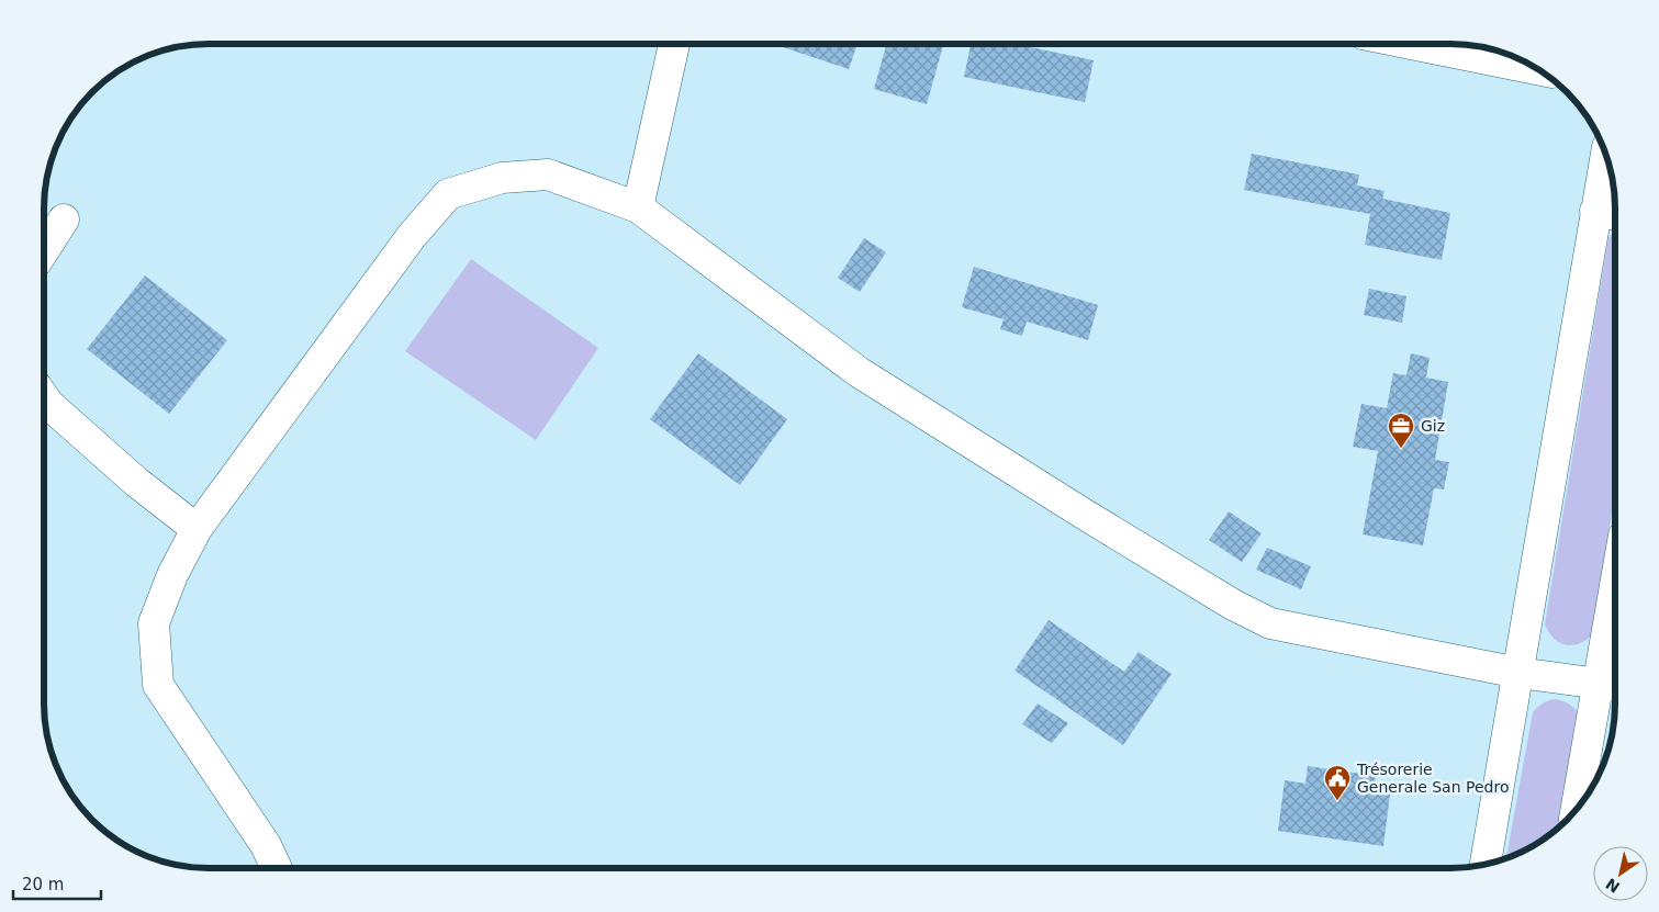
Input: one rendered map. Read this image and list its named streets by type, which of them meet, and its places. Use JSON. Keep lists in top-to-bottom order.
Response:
{
  "places": {
    "office": ["Giz"],
    "public building": ["Trésorerie Generale San Pedro"]
  },
  "scale_bar": "20 m",
  "north": "bottom left"
}
